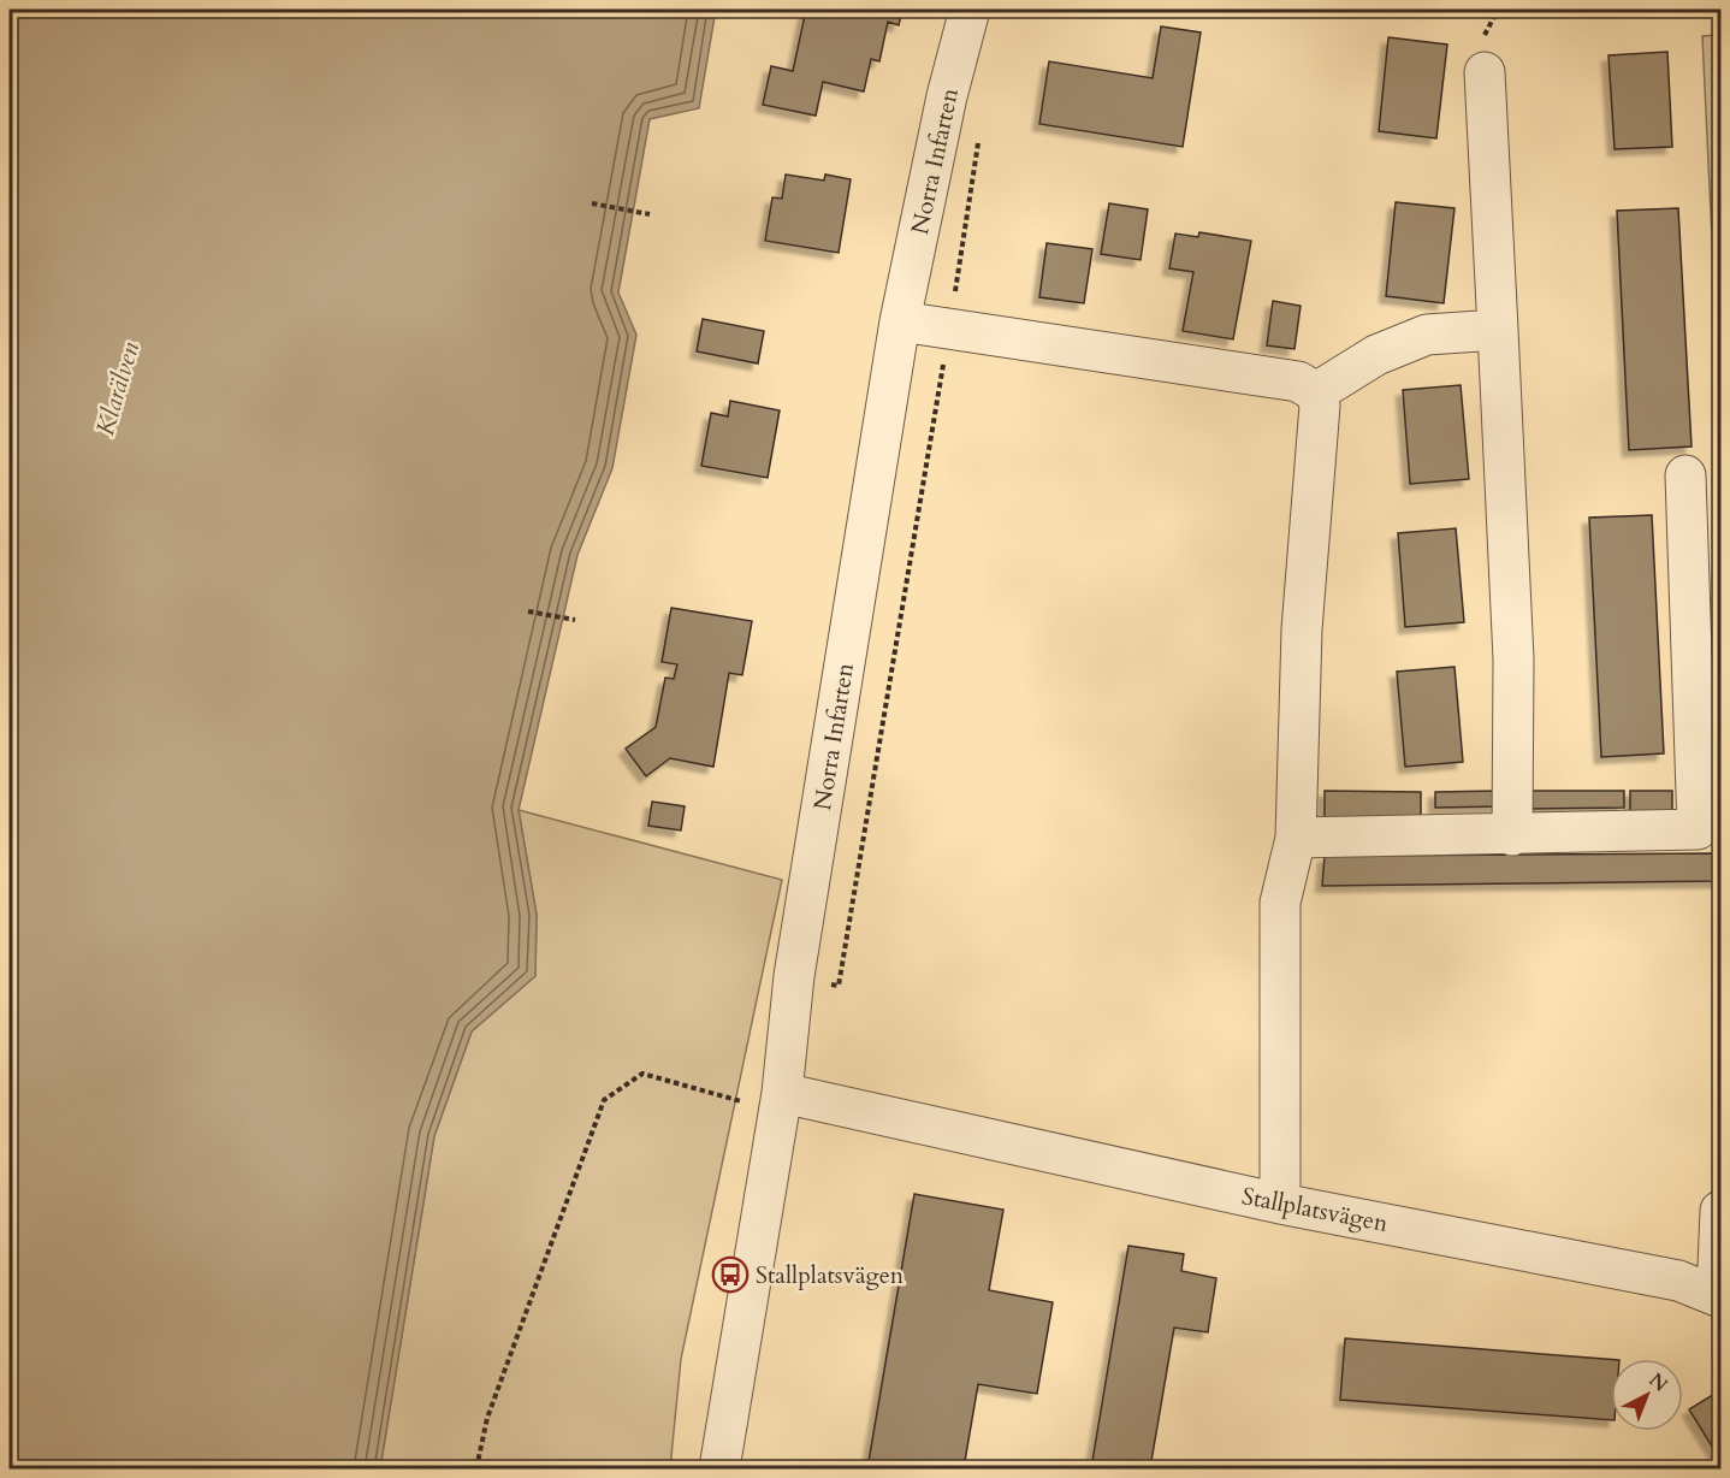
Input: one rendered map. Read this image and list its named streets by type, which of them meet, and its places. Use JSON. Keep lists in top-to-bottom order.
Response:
{
  "streets": {
    "street": ["Norra Infarten", "Stallplatsvägen"]
  },
  "crossings": [
    ["Norra Infarten", "Stallplatsvägen"]
  ],
  "water": ["Klarälven"],
  "places": {
    "bus stop": ["Stallplatsvägen"]
  },
  "north": "top right"
}
